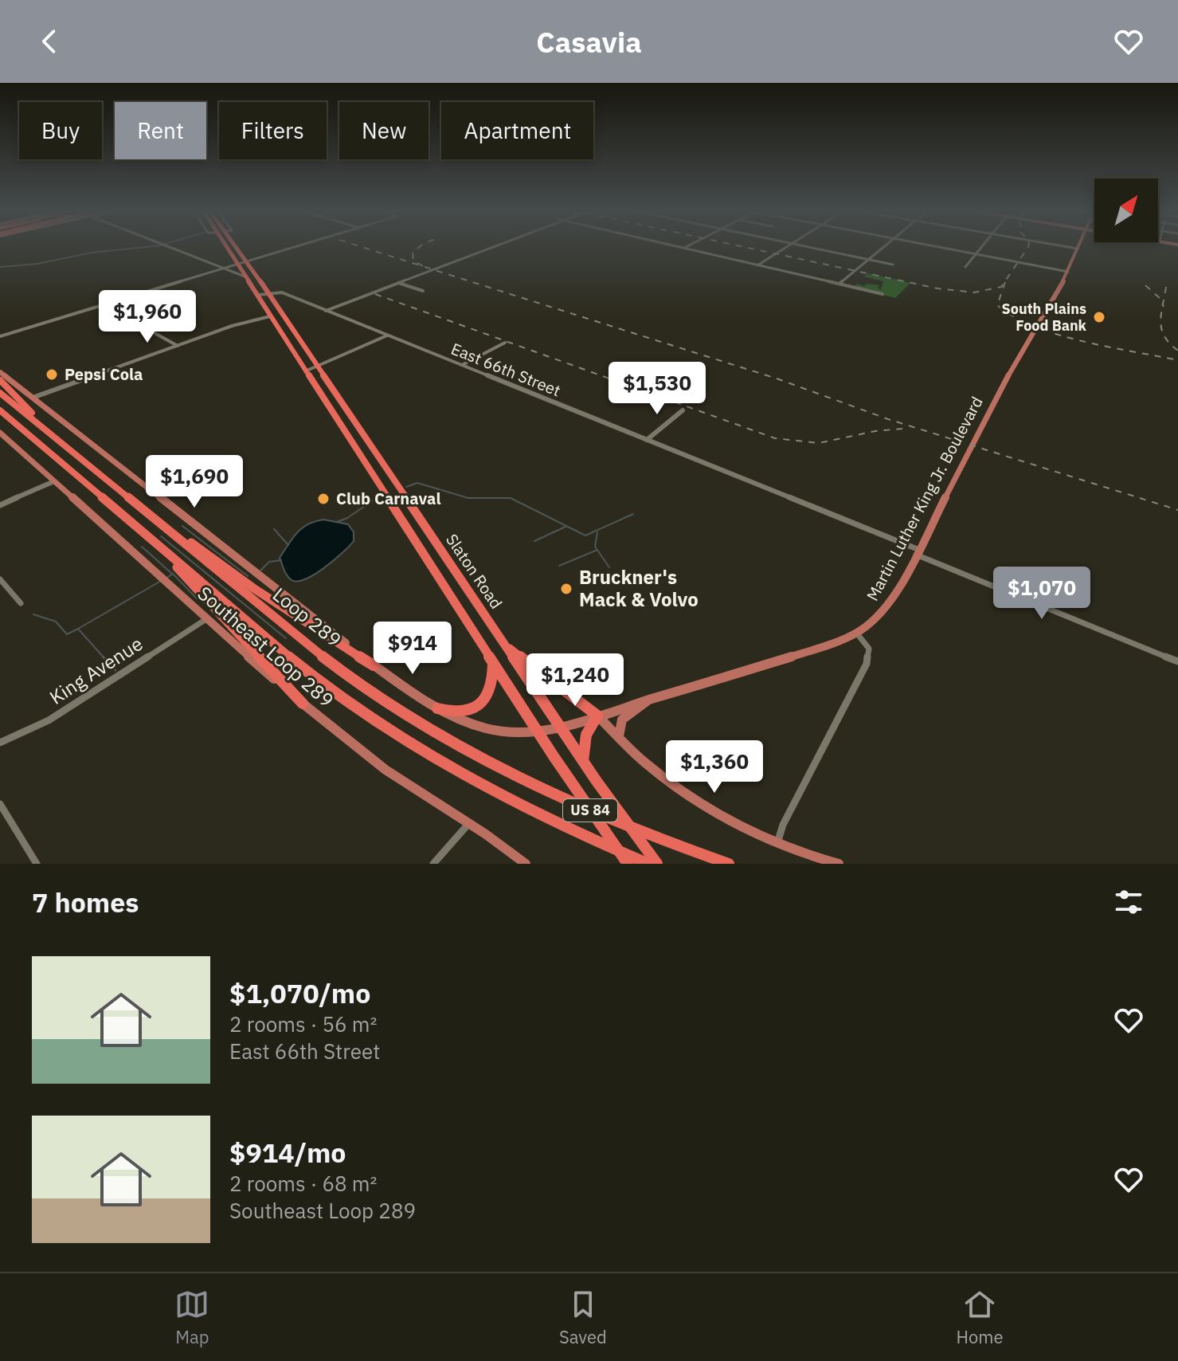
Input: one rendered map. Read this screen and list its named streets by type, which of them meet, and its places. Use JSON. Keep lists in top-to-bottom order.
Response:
{
  "streets": {
    "highway": ["Slaton Road", "Loop 289", "US 84"],
    "main road": ["Martin Luther King Jr. Boulevard", "Southeast Loop 289"],
    "street": ["East 66th Street", "King Avenue"]
  },
  "crossings": [
    ["East 66th Street", "Martin Luther King Jr. Boulevard"],
    ["East 66th Street", "Slaton Road"],
    ["Martin Luther King Jr. Boulevard", "Slaton Road"],
    ["Southeast Loop 289", "King Avenue"]
  ],
  "places": [
    "South Plains Food Bank",
    "Pepsi Cola",
    "Club Carnaval",
    "Bruckner's Mack & Volvo"
  ],
  "north": "top right",
  "page": {
    "header": "Casavia",
    "chip": [
      "Buy",
      "Rent",
      "Filters",
      "New",
      "Apartment"
    ],
    "price": [
      "$1,960",
      "$1,530",
      "$1,690",
      "$1,070",
      "$914",
      "$1,240",
      "$1,360"
    ],
    "heading": "7 homes",
    "list": [
      {
        "name": "$1,070/mo",
        "note": "2 rooms · 56 m² · East 66th Street"
      },
      {
        "name": "$914/mo",
        "note": "2 rooms · 68 m² · Southeast Loop 289"
      }
    ],
    "tabs": ["Map", "Saved", "Home"]
  }
}
